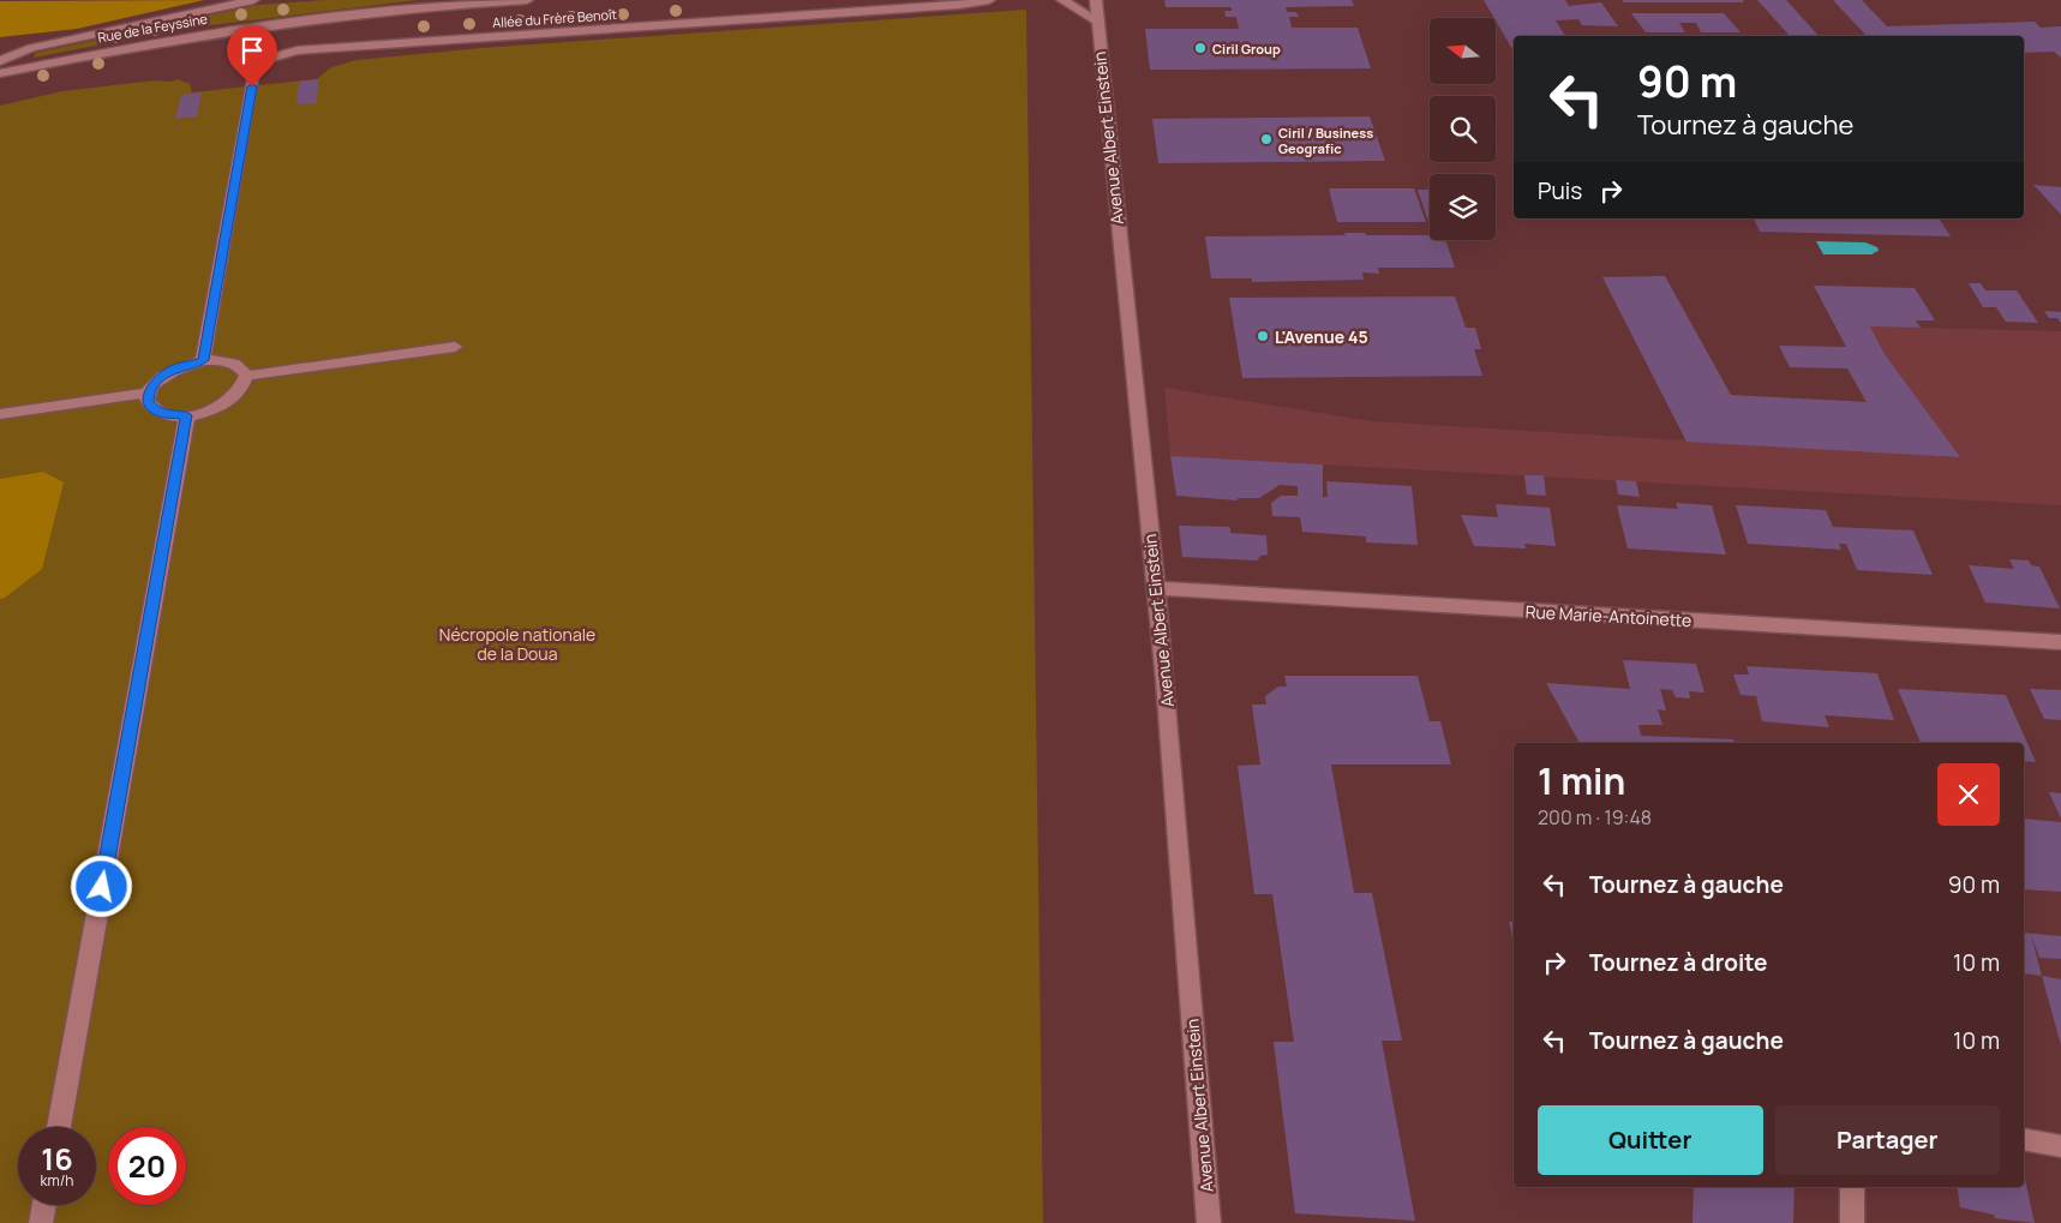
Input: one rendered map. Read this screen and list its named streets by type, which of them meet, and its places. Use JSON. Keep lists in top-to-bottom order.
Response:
{
  "streets": {
    "street": [
      "Allée du Frère Benoît",
      "Rue de la Feyssine",
      "Avenue Albert Einstein",
      "Rue Marie-Antoinette"
    ]
  },
  "crossings": [
    ["Avenue Albert Einstein", "Rue Marie-Antoinette"]
  ],
  "parks": ["Nécropole nationale de la Doua"],
  "places": ["Ciril Group", "Ciril / Business Geografic", "L'Avenue 45"],
  "north": "left",
  "page": {
    "turn": ["90 m", "Tournez à gauche"],
    "then": "Puis",
    "heading": ["1 min", "200 m · 19:48"],
    "list": [
      {
        "name": "Tournez à gauche",
        "value": "90 m"
      },
      {
        "name": "Tournez à droite",
        "value": "10 m"
      },
      {
        "name": "Tournez à gauche",
        "value": "10 m"
      }
    ],
    "buttons": ["Quitter", "Partager"],
    "speed": "16 km/h",
    "limit": "20"
  }
}
